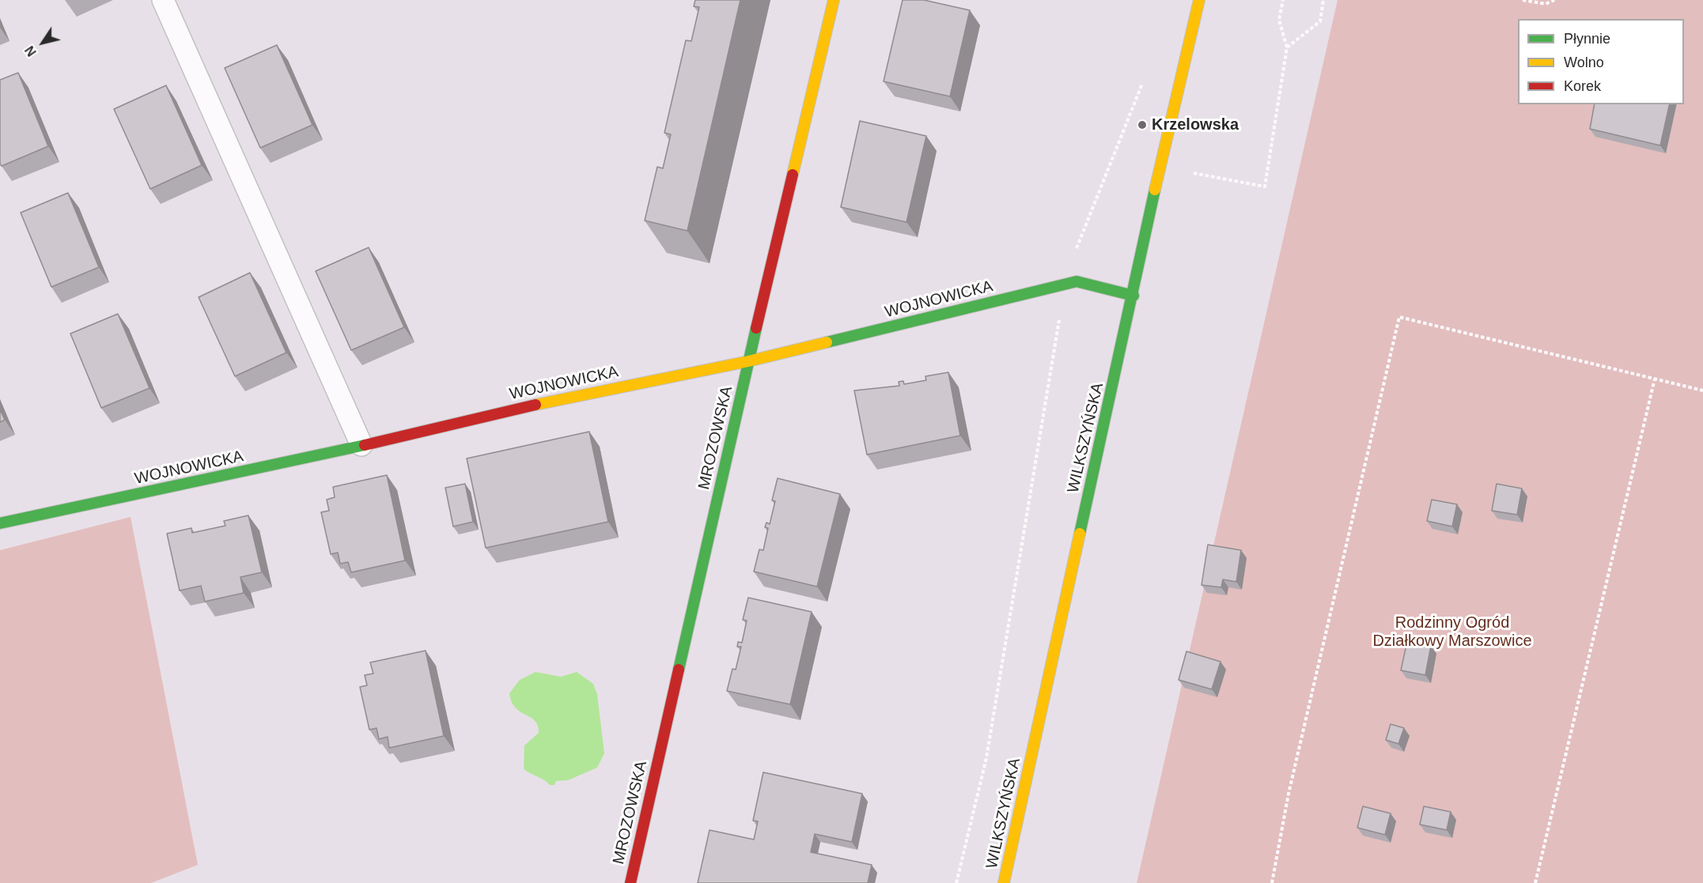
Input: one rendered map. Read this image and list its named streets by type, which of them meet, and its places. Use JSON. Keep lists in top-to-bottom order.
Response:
{
  "streets": {
    "street": ["WOJNOWICKA", "MROZOWSKA", "WILKSZYŃSKA"]
  },
  "crossings": [
    ["WOJNOWICKA", "MROZOWSKA"],
    ["WOJNOWICKA", "WILKSZYŃSKA"]
  ],
  "parks": ["Rodzinny Ogród Działkowy Marszowice"],
  "places": ["Krzelowska"],
  "legend": ["Płynnie", "Wolno", "Korek"],
  "north": "bottom left"
}
